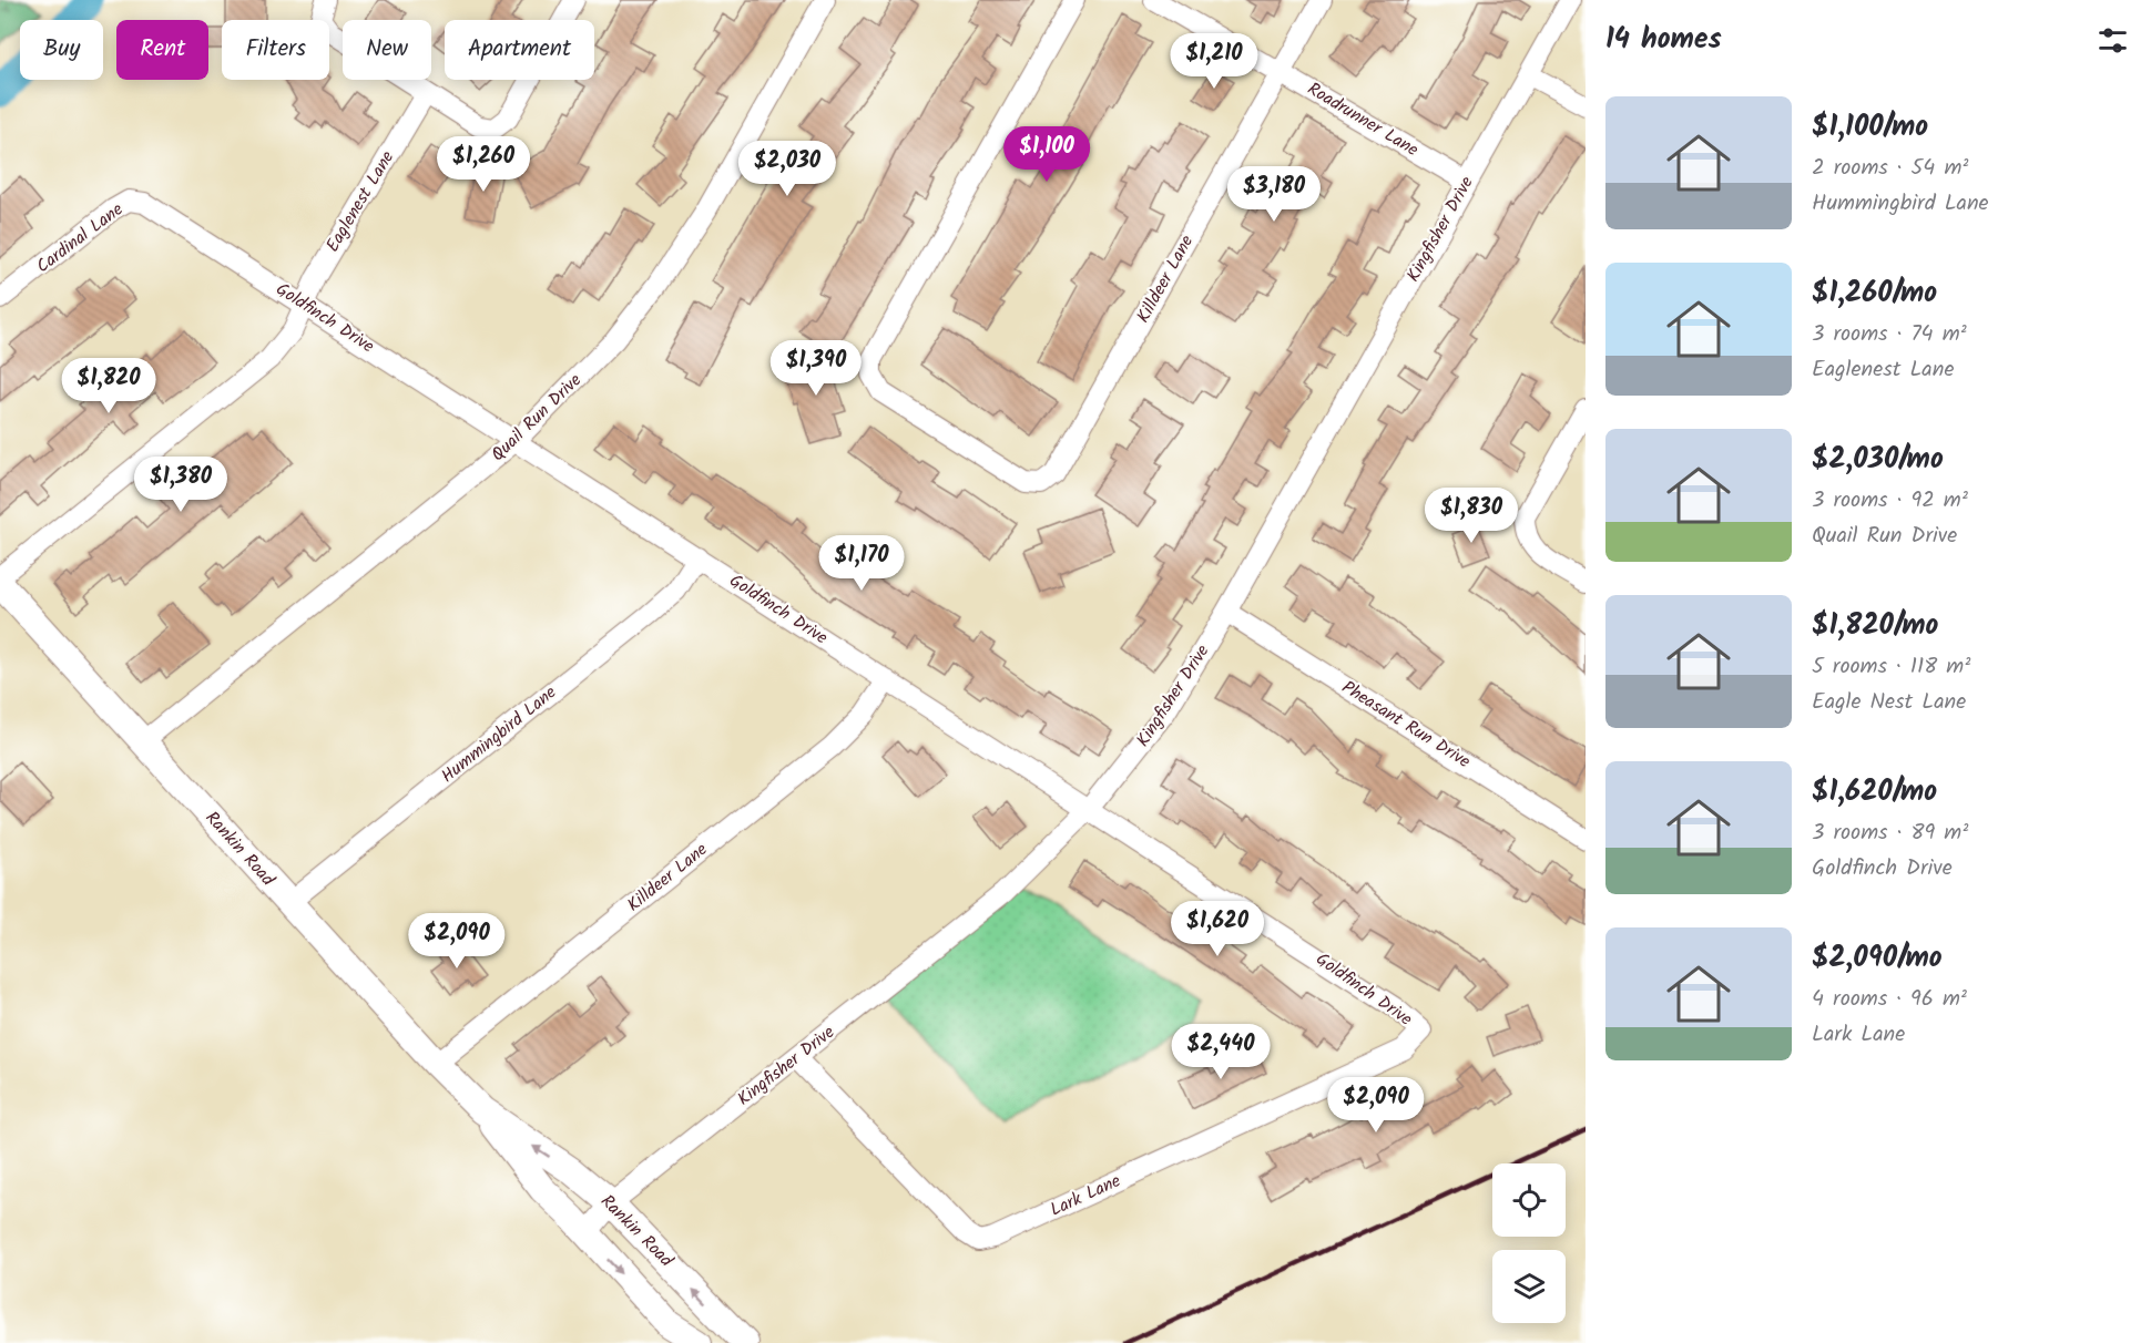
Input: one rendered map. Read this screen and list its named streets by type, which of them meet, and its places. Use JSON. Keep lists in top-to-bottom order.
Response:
{
  "streets": {
    "street": [
      "Roadrunner Lane",
      "Eaglenest Lane",
      "Kingfisher Drive",
      "Cardinal Lane",
      "Killdeer Lane",
      "Goldfinch Drive",
      "Quail Run Drive",
      "Pheasant Run Drive",
      "Hummingbird Lane",
      "Rankin Road",
      "Lark Lane"
    ]
  },
  "crossings": [
    ["Roadrunner Lane", "Kingfisher Drive"],
    ["Roadrunner Lane", "Killdeer Lane"],
    ["Eaglenest Lane", "Goldfinch Drive"],
    ["Kingfisher Drive", "Goldfinch Drive"],
    ["Kingfisher Drive", "Pheasant Run Drive"],
    ["Kingfisher Drive", "Rankin Road"],
    ["Kingfisher Drive", "Lark Lane"],
    ["Cardinal Lane", "Goldfinch Drive"],
    ["Killdeer Lane", "Goldfinch Drive"],
    ["Killdeer Lane", "Rankin Road"],
    ["Goldfinch Drive", "Quail Run Drive"],
    ["Goldfinch Drive", "Hummingbird Lane"],
    ["Goldfinch Drive", "Lark Lane"],
    ["Quail Run Drive", "Rankin Road"],
    ["Hummingbird Lane", "Rankin Road"]
  ],
  "page": {
    "heading": "14 homes",
    "chip": [
      "Buy",
      "Rent",
      "Filters",
      "New",
      "Apartment"
    ],
    "price": [
      "$1,210",
      "$1,100",
      "$1,260",
      "$2,030",
      "$3,180",
      "$1,390",
      "$1,820",
      "$1,380",
      "$1,830",
      "$1,170",
      "$1,620",
      "$2,090",
      "$2,440",
      "$2,090"
    ],
    "list": [
      {
        "name": "$1,100/mo",
        "note": "2 rooms · 54 m² · Hummingbird Lane"
      },
      {
        "name": "$1,260/mo",
        "note": "3 rooms · 74 m² · Eaglenest Lane"
      },
      {
        "name": "$2,030/mo",
        "note": "3 rooms · 92 m² · Quail Run Drive"
      },
      {
        "name": "$1,820/mo",
        "note": "5 rooms · 118 m² · Eagle Nest Lane"
      },
      {
        "name": "$1,620/mo",
        "note": "3 rooms · 89 m² · Goldfinch Drive"
      },
      {
        "name": "$2,090/mo",
        "note": "4 rooms · 96 m² · Lark Lane"
      }
    ]
  }
}
